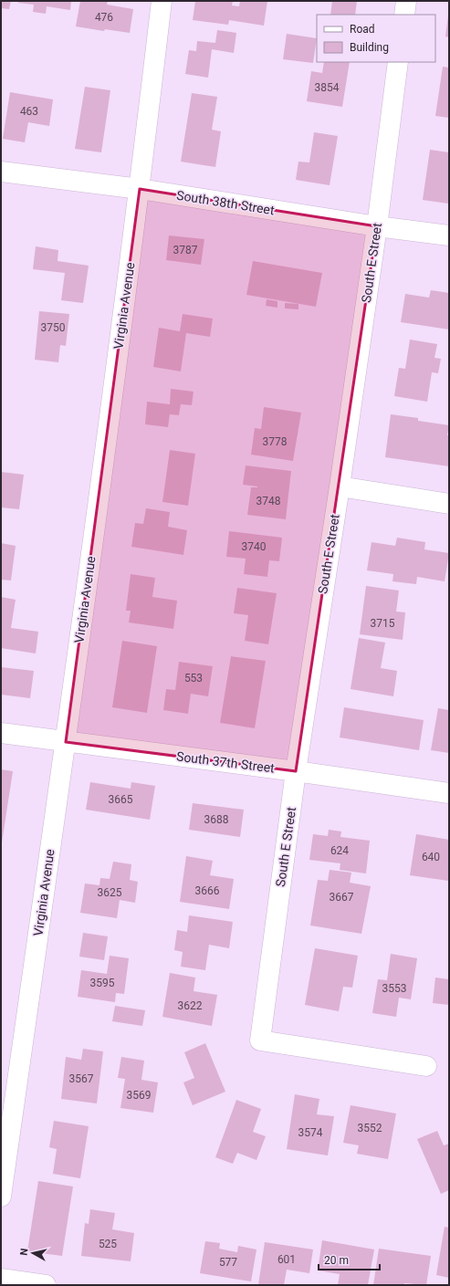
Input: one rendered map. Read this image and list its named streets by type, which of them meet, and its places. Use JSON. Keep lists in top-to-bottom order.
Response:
{
  "streets": {
    "street": [
      "South 38th Street",
      "South E Street",
      "Virginia Avenue",
      "South 37th Street"
    ]
  },
  "crossings": [
    ["South 38th Street", "South E Street"],
    ["South 38th Street", "Virginia Avenue"],
    ["South E Street", "South 37th Street"],
    ["Virginia Avenue", "South 37th Street"]
  ],
  "house_numbers": [
    "476",
    "3854",
    "463",
    "3787",
    "3750",
    "3778",
    "3748",
    "3740",
    "3715",
    "553",
    "3665",
    "3688",
    "624",
    "640",
    "3666",
    "3625",
    "3667",
    "3595",
    "3553",
    "3622",
    "3567",
    "3569",
    "3552",
    "3574",
    "525",
    "601",
    "577"
  ],
  "legend": ["Road", "Building"],
  "scale_bar": "20 m",
  "north": "left"
}
